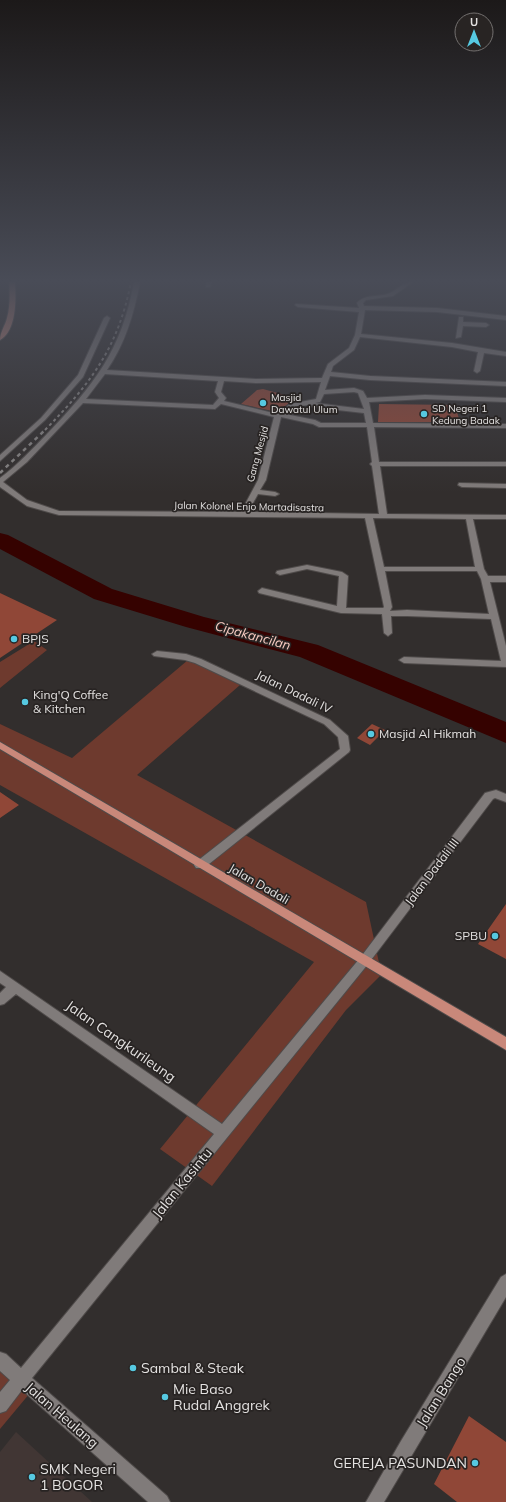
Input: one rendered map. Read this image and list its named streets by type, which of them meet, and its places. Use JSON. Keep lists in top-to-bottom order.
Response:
{
  "streets": {
    "main road": ["Jalan Dadali"],
    "street": [
      "Gang Mesjid",
      "Jalan Kolonel Enjo Martadisastra",
      "Jalan Dadali IV",
      "Jalan Dadali III",
      "Jalan Cangkurileung",
      "Jalan Kasintu",
      "Jalan Bango",
      "Jalan Heulang"
    ]
  },
  "crossings": [
    ["Gang Mesjid", "Jalan Kolonel Enjo Martadisastra"],
    ["Jalan Dadali IV", "Jalan Dadali"],
    ["Jalan Dadali III", "Jalan Dadali"],
    ["Jalan Dadali III", "Jalan Kasintu"],
    ["Jalan Dadali", "Jalan Kasintu"],
    ["Jalan Cangkurileung", "Jalan Kasintu"],
    ["Jalan Kasintu", "Jalan Heulang"]
  ],
  "water": ["Cipakancilan"],
  "places": [
    "Masjid Dawatul Ulum",
    "SD Negeri 1 Kedung Badak",
    "BPJS",
    "King'Q Coffee & Kitchen",
    "Masjid Al Hikmah",
    "SPBU",
    "Sambal & Steak",
    "Mie Baso Rudal Anggrek",
    "GEREJA PASUNDAN",
    "SMK Negeri 1 BOGOR"
  ],
  "north": "top"
}
